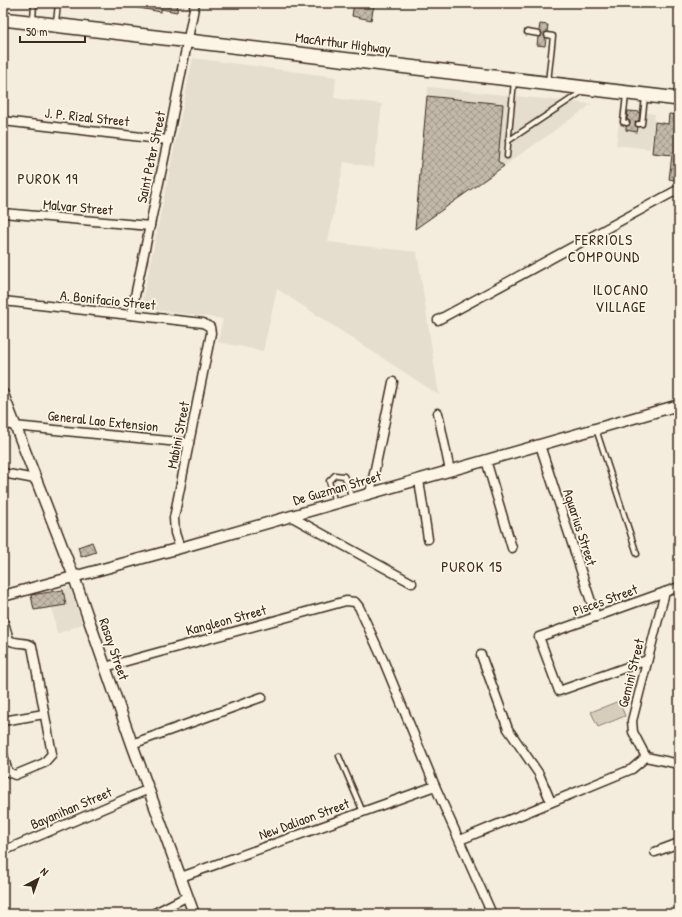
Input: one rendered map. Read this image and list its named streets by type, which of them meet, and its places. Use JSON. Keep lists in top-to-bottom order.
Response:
{
  "streets": {
    "highway": ["MacArthur Highway"],
    "street": [
      "J. P. Rizal Street",
      "Saint Peter Street",
      "Malvar Street",
      "A. Bonifacio Street",
      "General Lao Extension",
      "Mabini Street",
      "De Guzman Street",
      "Aquarius Street",
      "Pisces Street",
      "Kangleon Street",
      "Rasay Street",
      "Gemini Street",
      "Bayanihan Street",
      "New Daliaon Street"
    ]
  },
  "crossings": [
    ["MacArthur Highway", "Saint Peter Street"],
    ["J. P. Rizal Street", "Saint Peter Street"],
    ["Saint Peter Street", "Malvar Street"],
    ["Saint Peter Street", "A. Bonifacio Street"],
    ["A. Bonifacio Street", "Mabini Street"],
    ["General Lao Extension", "Mabini Street"],
    ["General Lao Extension", "Rasay Street"],
    ["Mabini Street", "De Guzman Street"],
    ["De Guzman Street", "Aquarius Street"],
    ["De Guzman Street", "Rasay Street"],
    ["Aquarius Street", "Pisces Street"],
    ["Pisces Street", "Gemini Street"],
    ["Kangleon Street", "Rasay Street"],
    ["Kangleon Street", "New Daliaon Street"],
    ["Rasay Street", "Bayanihan Street"],
    ["Rasay Street", "New Daliaon Street"]
  ],
  "districts": [
    "PUROK 19",
    "FERRIOLS COMPOUND",
    "ILOCANO VILLAGE",
    "PUROK 15"
  ],
  "scale_bar": "50 m",
  "north": "top right"
}
